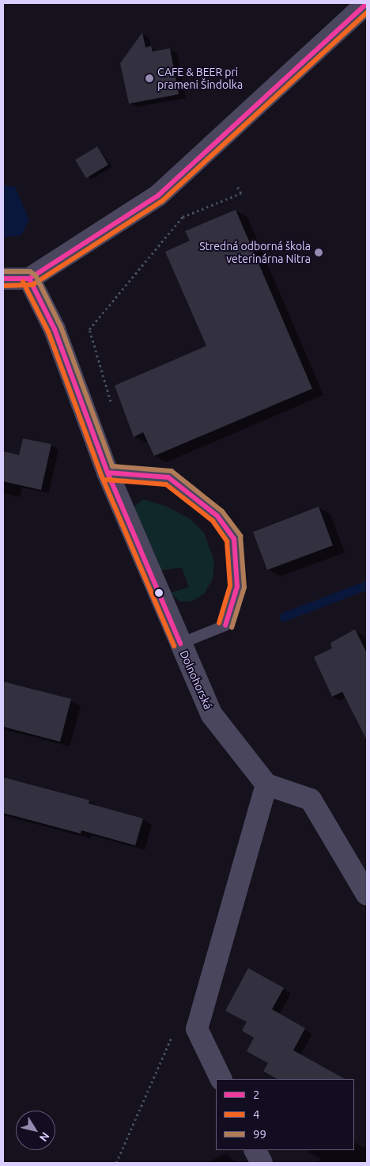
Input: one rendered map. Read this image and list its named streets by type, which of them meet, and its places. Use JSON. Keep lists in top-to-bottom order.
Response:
{
  "streets": {
    "street": ["Dolnohorská"]
  },
  "places": ["CAFE & BEER pri prameni Šindolka", "Stredná odborná škola veterinárna Nitra"],
  "lines": ["transit line 2", "transit line 4", "transit line 99"],
  "legend": ["2", "4", "99"],
  "north": "bottom right"
}
